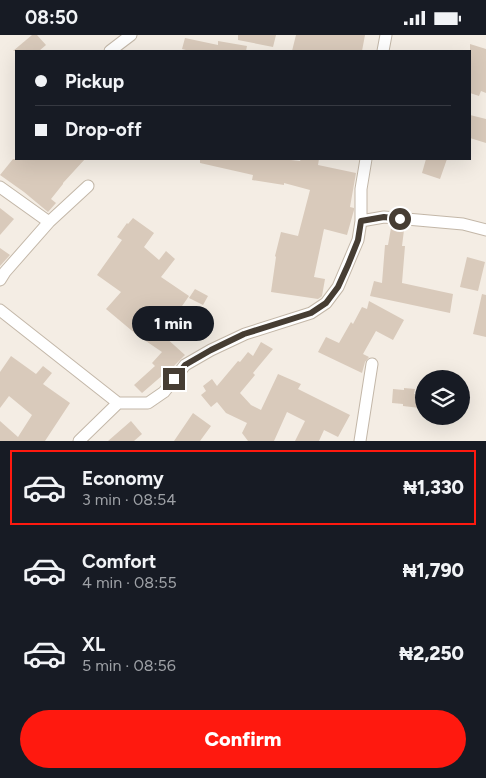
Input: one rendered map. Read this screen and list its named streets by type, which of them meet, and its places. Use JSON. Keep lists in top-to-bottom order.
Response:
{
  "page": {
    "status": "08:50",
    "banner": ["Pickup", "Drop-off"],
    "bubble": "1 min",
    "list": [
      {
        "name": "Economy",
        "note": "3 min · 08:54",
        "value": "₦1,330"
      },
      {
        "name": "Comfort",
        "note": "4 min · 08:55",
        "value": "₦1,790"
      },
      {
        "name": "XL",
        "note": "5 min · 08:56",
        "value": "₦2,250"
      }
    ],
    "buttons": "Confirm"
  }
}
